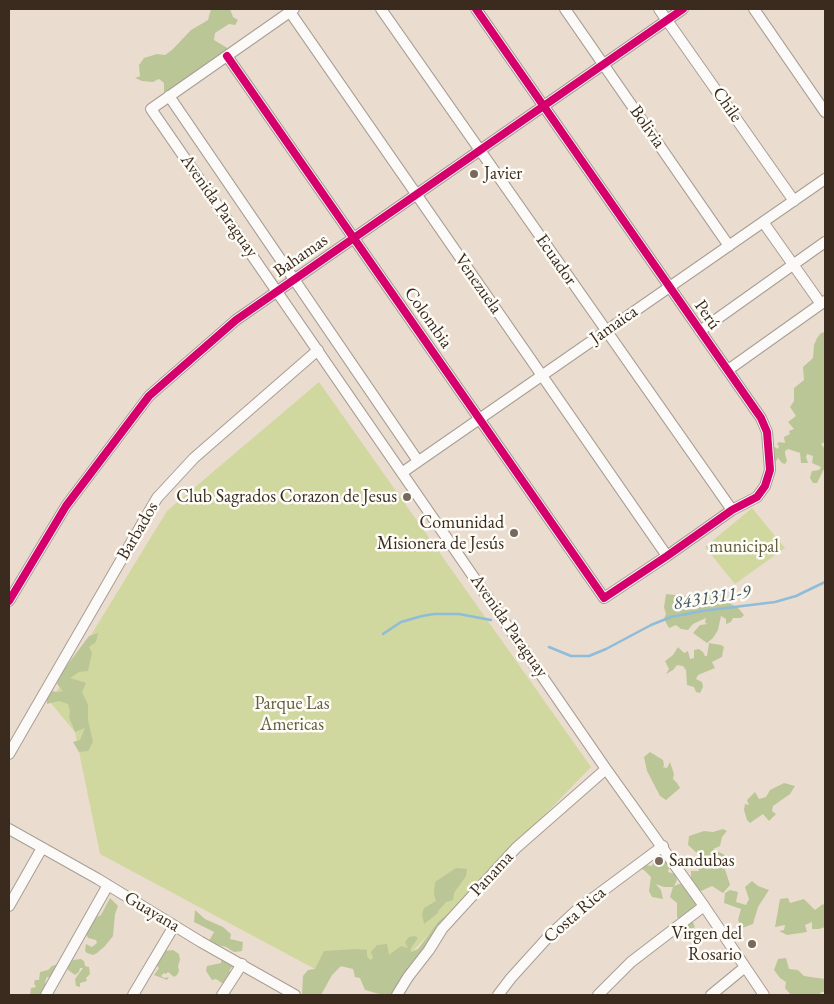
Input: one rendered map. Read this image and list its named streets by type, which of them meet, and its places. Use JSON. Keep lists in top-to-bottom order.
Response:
{
  "streets": {
    "street": [
      "Chile",
      "Bolivia",
      "Avenida Paraguay",
      "Bahamas",
      "Ecuador",
      "Venezuela",
      "Perú",
      "Colombia",
      "Jamaica",
      "Barbados",
      "Panama",
      "Guayana",
      "Costa Rica"
    ]
  },
  "crossings": [
    ["Chile", "Bahamas"],
    ["Chile", "Jamaica"],
    ["Bolivia", "Bahamas"],
    ["Bolivia", "Jamaica"],
    ["Avenida Paraguay", "Bahamas"],
    ["Avenida Paraguay", "Jamaica"],
    ["Avenida Paraguay", "Barbados"],
    ["Avenida Paraguay", "Panama"],
    ["Avenida Paraguay", "Costa Rica"],
    ["Bahamas", "Ecuador"],
    ["Bahamas", "Venezuela"],
    ["Bahamas", "Perú"],
    ["Bahamas", "Colombia"],
    ["Ecuador", "Perú"],
    ["Ecuador", "Jamaica"],
    ["Venezuela", "Perú"],
    ["Venezuela", "Jamaica"],
    ["Perú", "Colombia"],
    ["Perú", "Jamaica"],
    ["Colombia", "Jamaica"]
  ],
  "water": ["8431311-9"],
  "parks": ["municipal", "Parque Las Americas"],
  "places": [
    "Javier",
    "Club Sagrados Corazon de Jesus",
    "Comunidad Misionera de Jesús",
    "Sandubas",
    "Virgen del Rosario"
  ]
}
